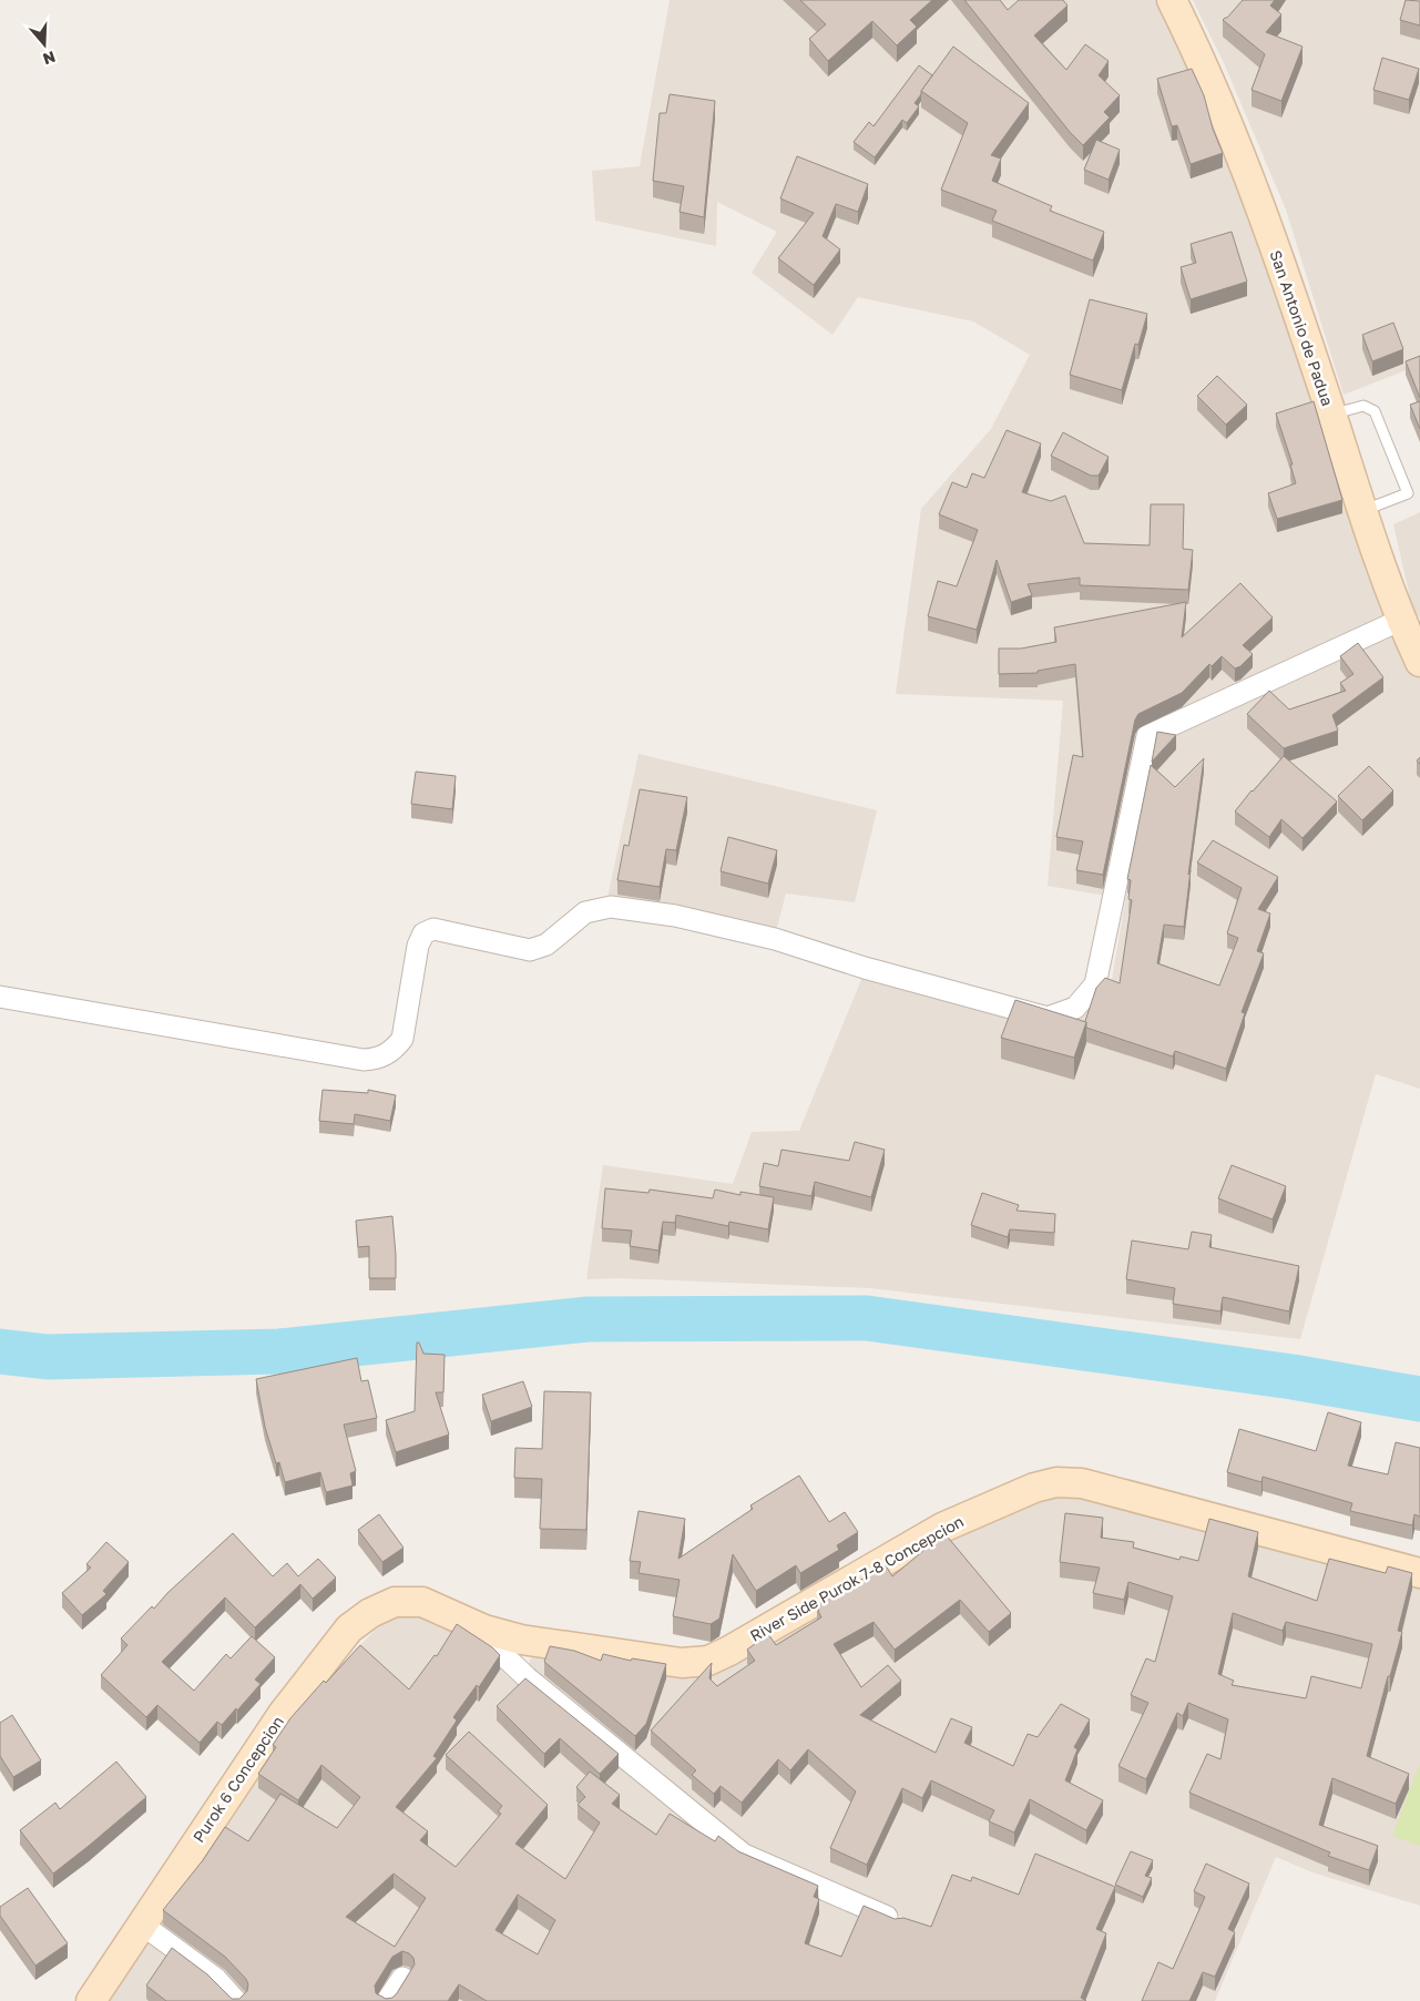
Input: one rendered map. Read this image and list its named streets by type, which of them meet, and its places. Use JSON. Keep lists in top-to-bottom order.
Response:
{
  "streets": {
    "street": ["San Antonio de Padua", "River Side Purok 7-8 Concepcion", "Purok 6 Concepcion"]
  },
  "crossings": [
    ["River Side Purok 7-8 Concepcion", "Purok 6 Concepcion"]
  ],
  "north": "bottom"
}
